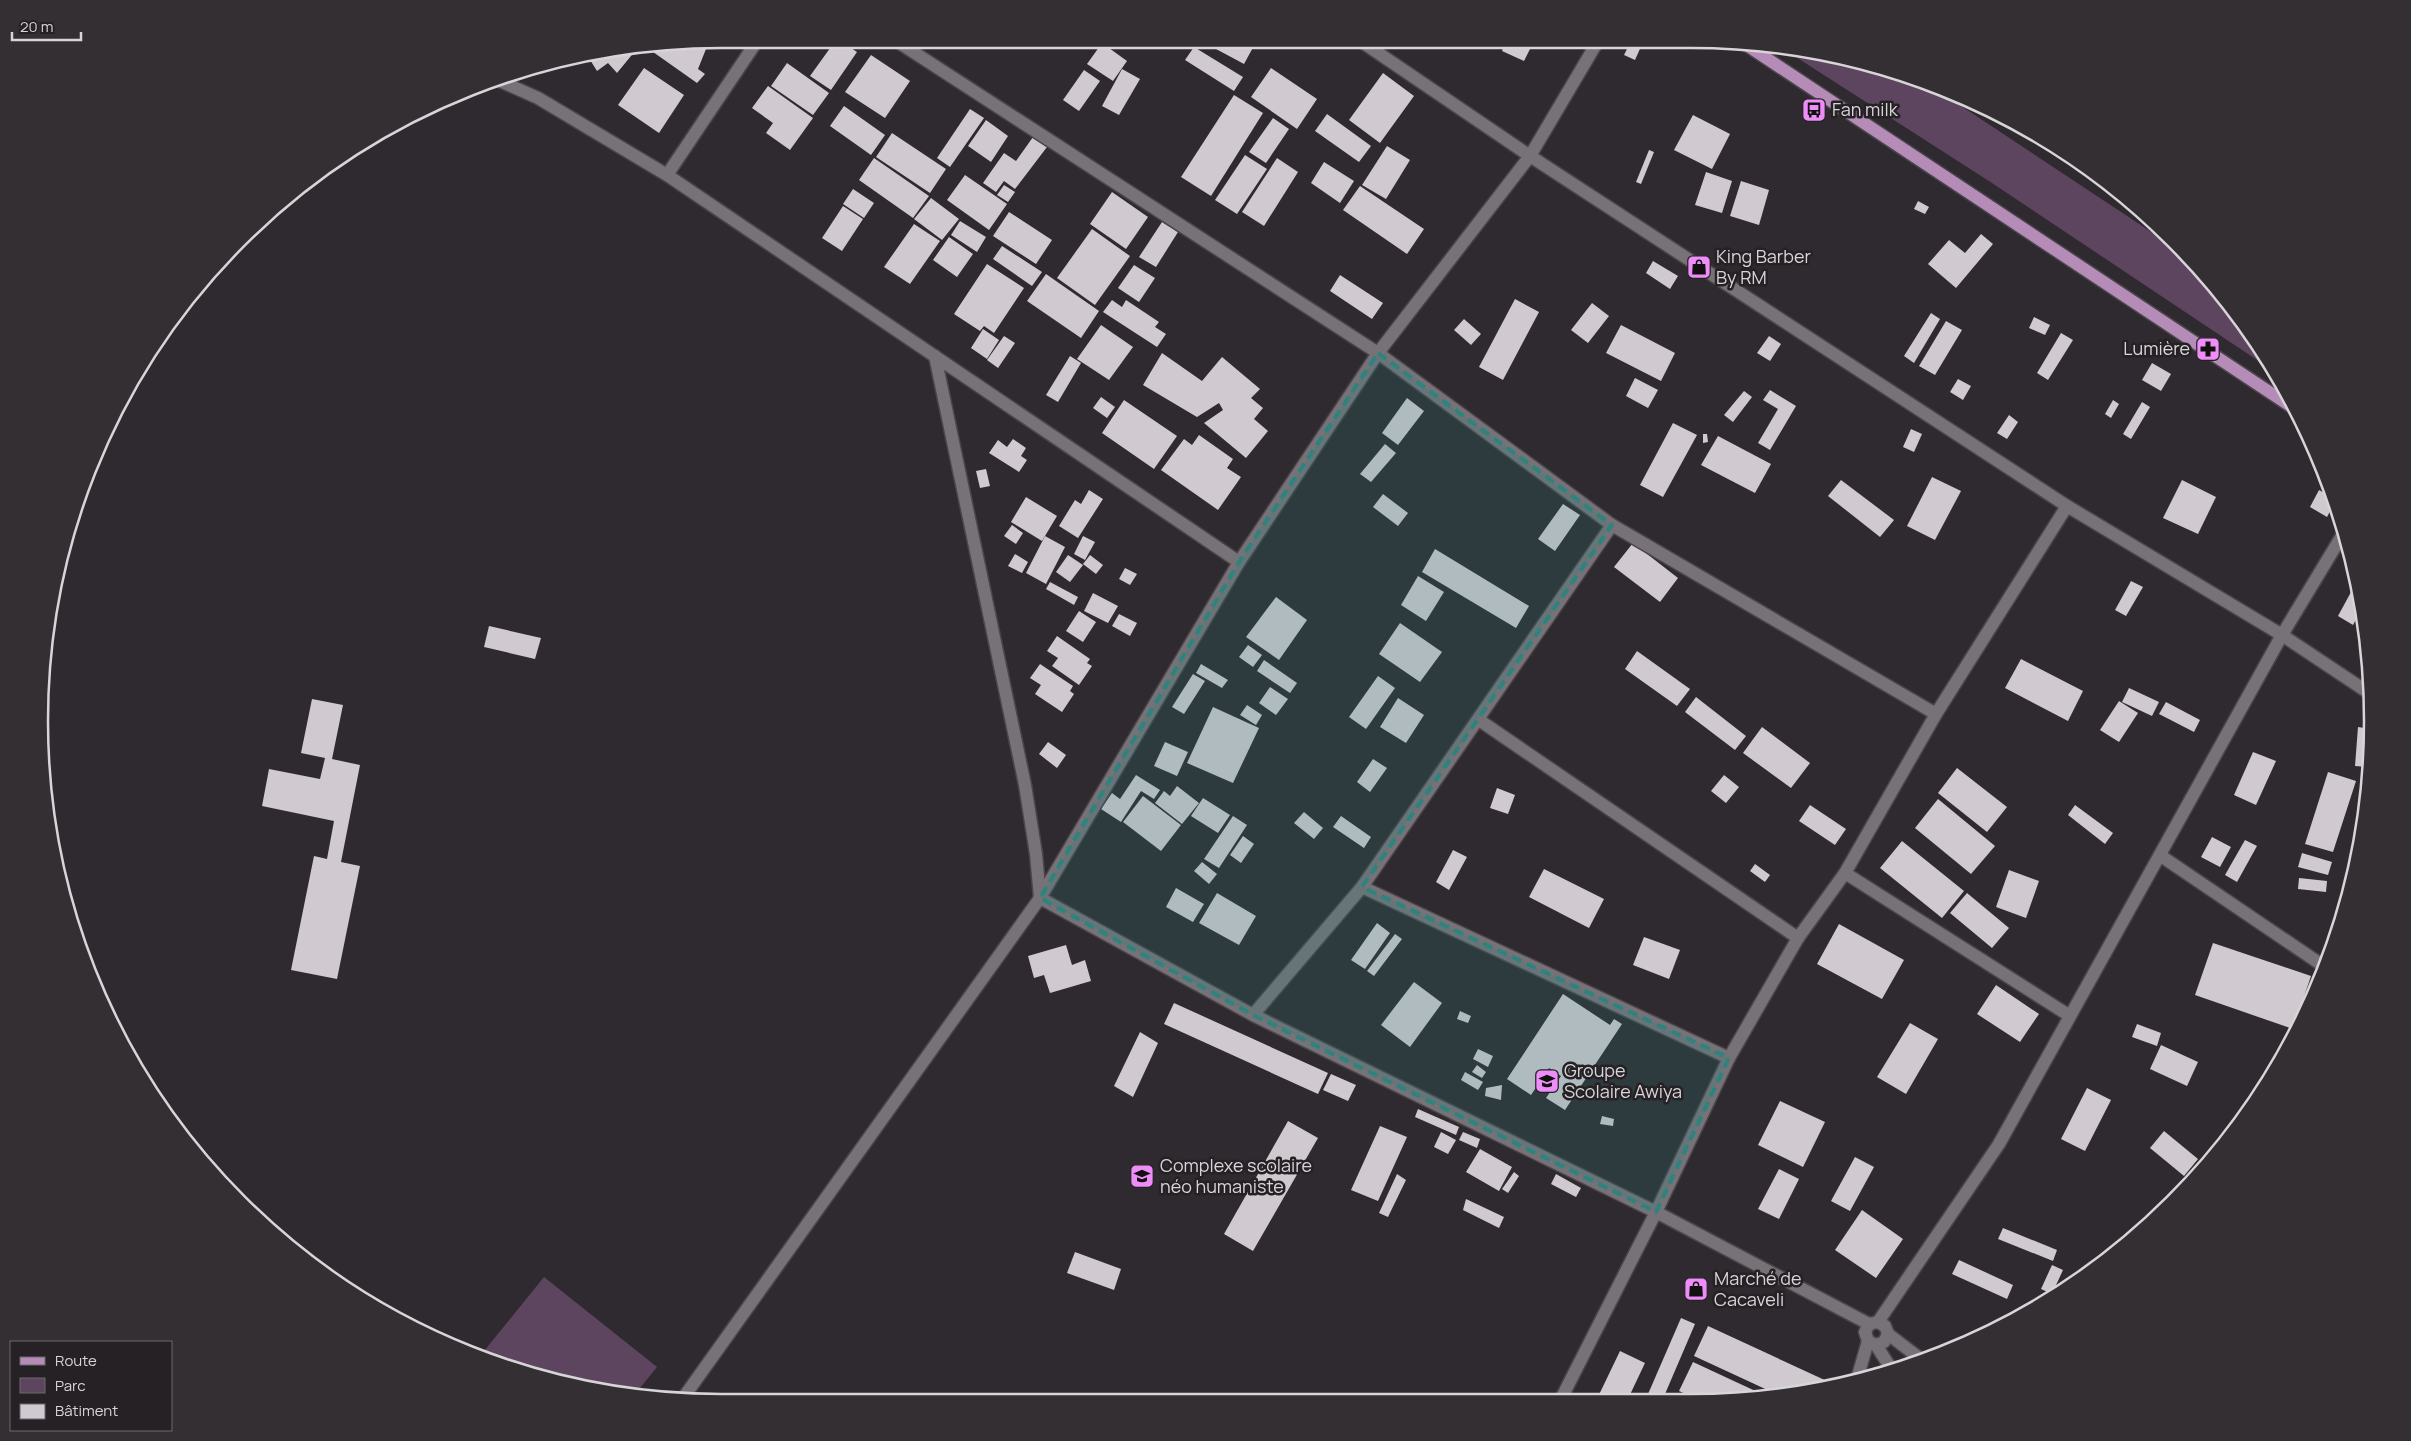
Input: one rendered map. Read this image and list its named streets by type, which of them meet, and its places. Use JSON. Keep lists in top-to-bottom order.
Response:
{
  "places": {
    "bus stop": ["Fan milk"],
    "shop": ["King Barber By RM", "Marché de Cacaveli"],
    "pharmacy": ["Lumière"],
    "school or university": ["Groupe Scolaire Awiya", "Complexe scolaire néo humaniste"]
  },
  "legend": ["Route", "Parc", "Bâtiment"],
  "scale_bar": "20 m"
}
